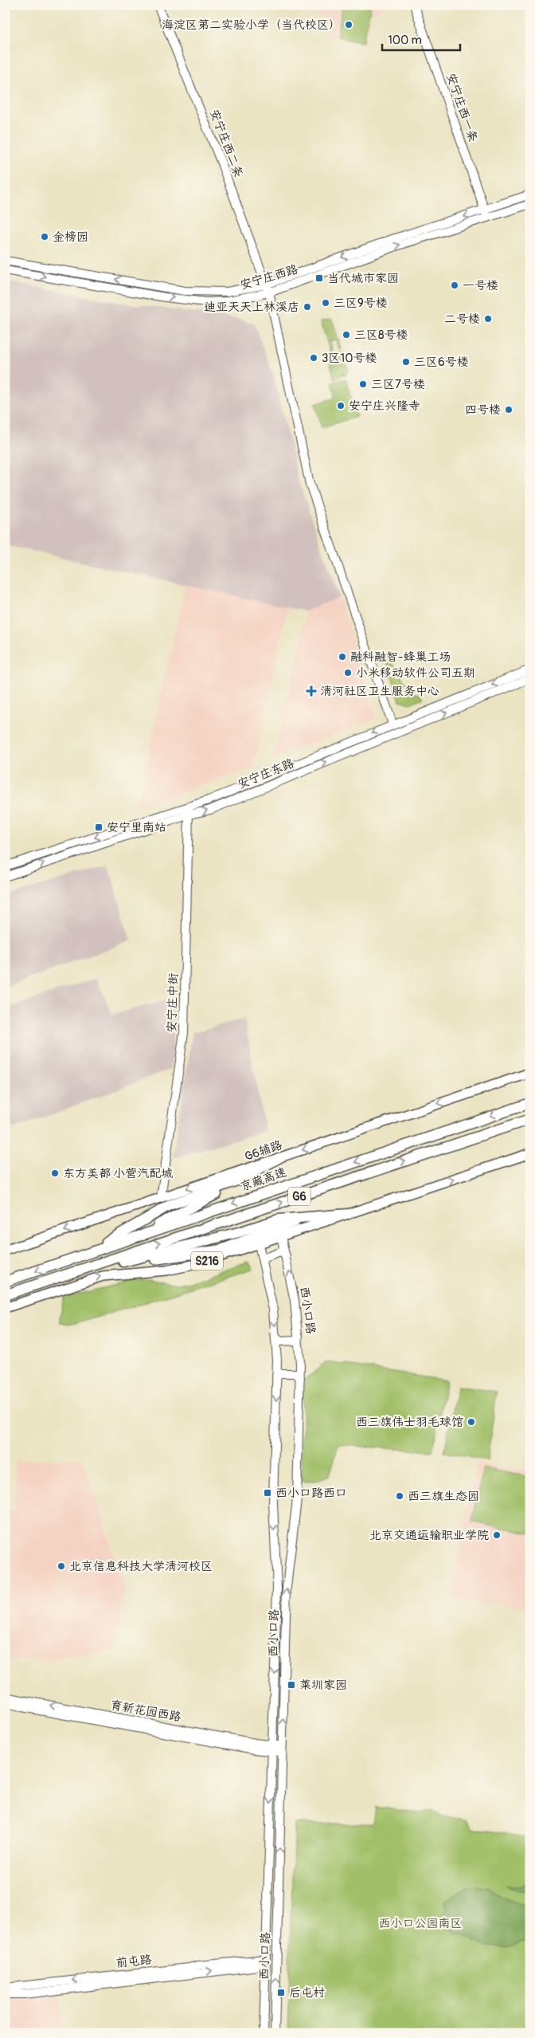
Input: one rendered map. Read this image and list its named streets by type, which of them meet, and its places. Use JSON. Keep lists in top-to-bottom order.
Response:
{
  "streets": {
    "highway": ["京藏高速", "G6"],
    "main road": [
      "安宁庄西一条",
      "安宁庄西二条",
      "安宁庄西路",
      "安宁庄东路",
      "安宁庄中街",
      "G6辅路",
      "S216",
      "西小口路",
      "育新花园西路",
      "前屯路"
    ]
  },
  "crossings": [
    ["安宁庄西一条", "安宁庄西路"],
    ["安宁庄西二条", "安宁庄西路"],
    ["安宁庄西二条", "安宁庄东路"],
    ["安宁庄东路", "安宁庄中街"],
    ["安宁庄中街", "G6辅路"],
    ["S216", "西小口路"],
    ["西小口路", "育新花园西路"],
    ["西小口路", "前屯路"]
  ],
  "parks": ["西小口公园南区"],
  "places": {
    "other": [
      "海淀区第二实验小学（当代校区）",
      "金榜园",
      "一号楼",
      "三区9号楼",
      "迪亚天天上林溪店",
      "二号楼",
      "三区8号楼",
      "3区10号楼",
      "三区6号楼",
      "三区7号楼",
      "安宁庄兴隆寺",
      "四号楼",
      "融科融智-蜂巢工场",
      "小米移动软件公司五期",
      "东方美都 小营汽配城",
      "西三旗伟士羽毛球馆",
      "西三旗生态园",
      "北京交通运输职业学院",
      "北京信息科技大学清河校区"
    ],
    "transit": [
      "当代城市家园",
      "安宁里南站",
      "西小口路西口",
      "莱圳家园",
      "后屯村"
    ],
    "health": ["清河社区卫生服务中心"]
  },
  "scale_bar": "100 m"
}
